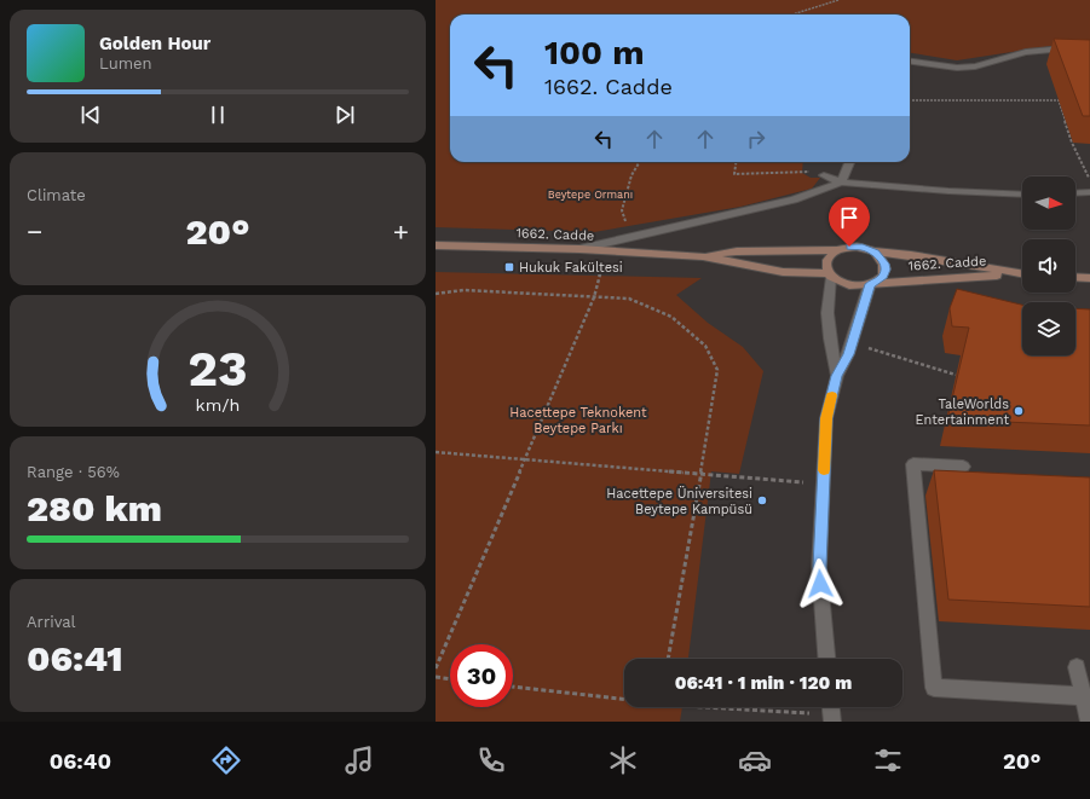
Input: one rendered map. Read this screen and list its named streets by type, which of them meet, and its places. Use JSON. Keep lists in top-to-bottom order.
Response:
{
  "streets": {
    "street": ["1662. Cadde"]
  },
  "parks": ["Beytepe Ormanı", "Hacettepe Teknokent Beytepe Parkı"],
  "places": {
    "transit": ["Hukuk Fakültesi"],
    "other": ["TaleWorlds Entertainment", "Hacettepe Üniversitesi Beytepe Kampüsü"]
  },
  "north": "right",
  "page": {
    "turn": ["100 m", "1662. Cadde"],
    "song": ["Golden Hour", "Lumen"],
    "tile": [
      "Climate",
      ["Range · 56%", "280 km"],
      ["Arrival", "06:41"]
    ],
    "heat": ["−", "20°", "+"],
    "limit": "30",
    "trip": "06:41 · 1 min · 120 m",
    "tabs": ["06:40", "20°"],
    "gauge": ["23", "km/h"]
  }
}
